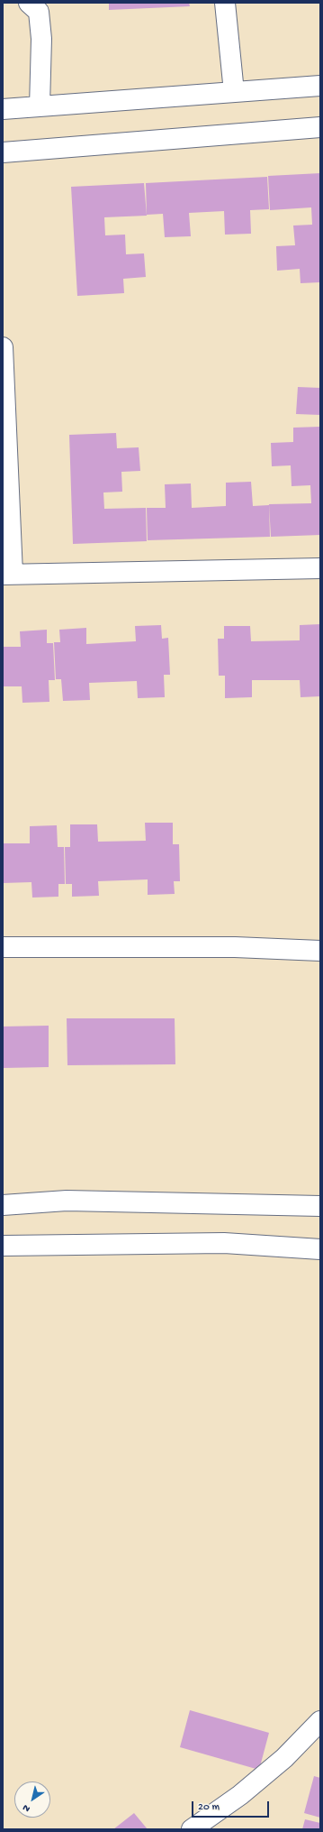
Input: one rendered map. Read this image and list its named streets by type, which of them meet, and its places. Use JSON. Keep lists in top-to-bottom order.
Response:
{
  "scale_bar": "20 m",
  "north": "bottom left"
}
